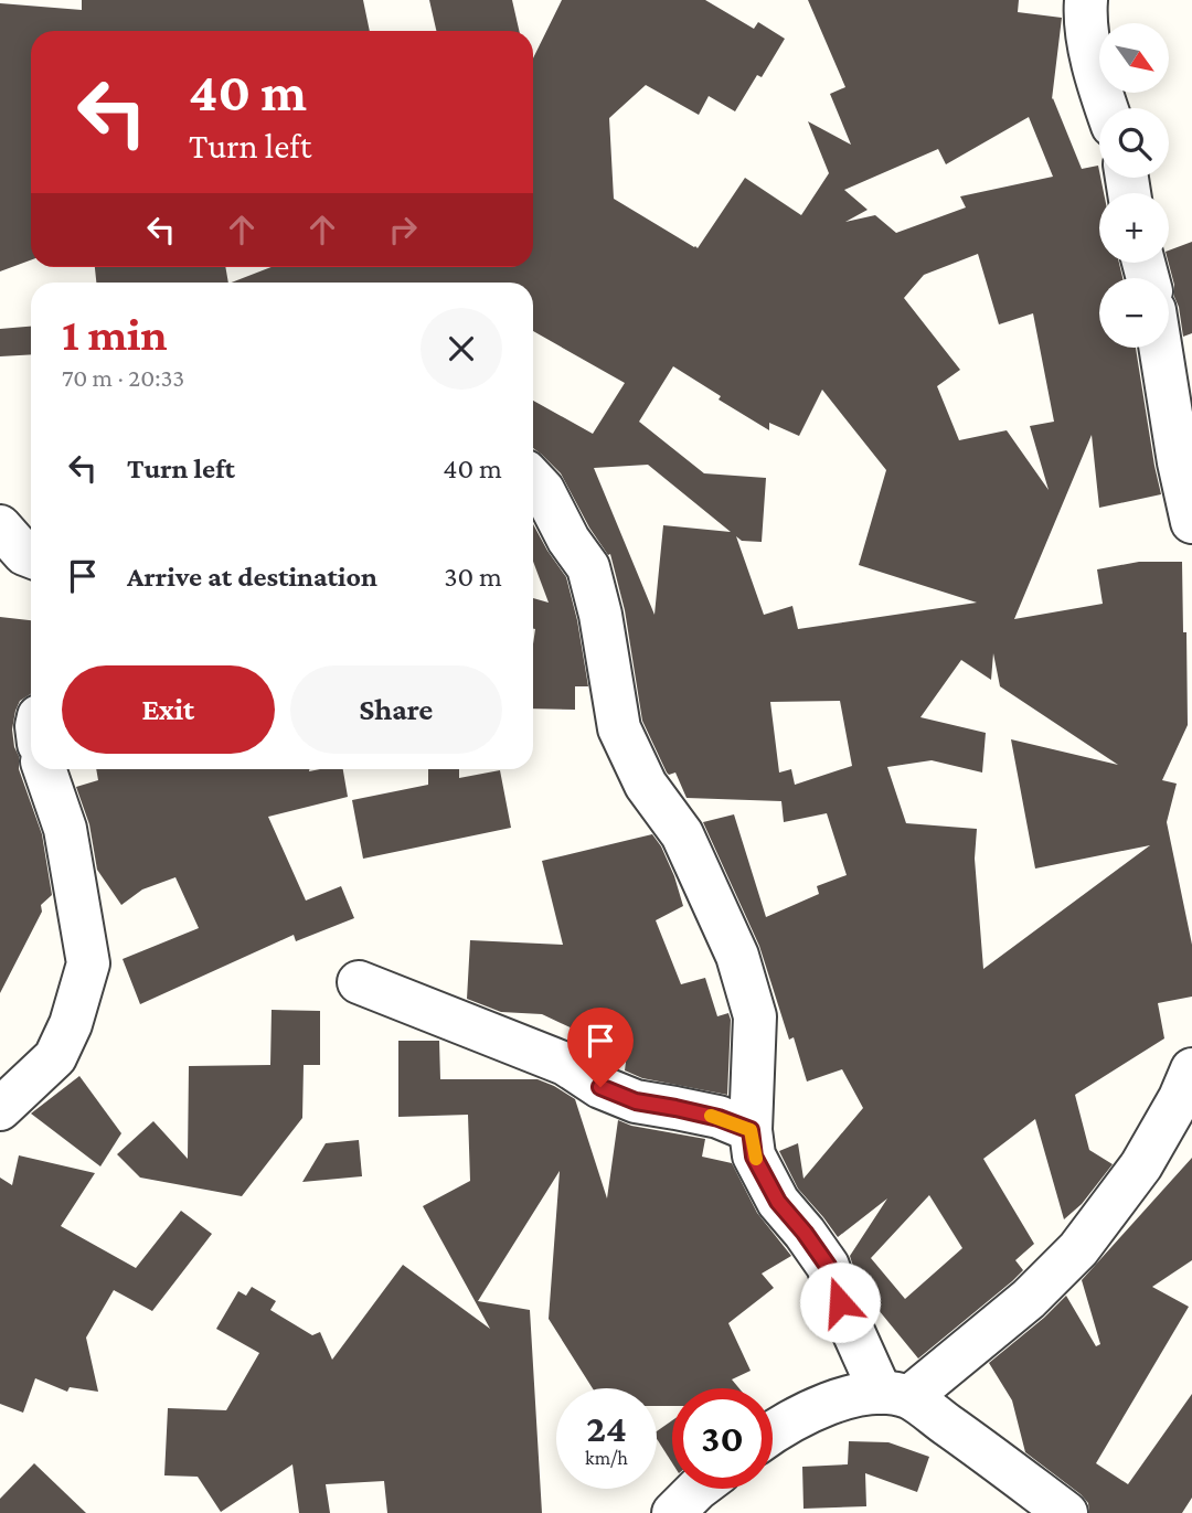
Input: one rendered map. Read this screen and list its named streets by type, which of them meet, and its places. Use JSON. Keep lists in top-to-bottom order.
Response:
{
  "north": "bottom right",
  "page": {
    "map_buttons": ["+", "−"],
    "turn": ["40 m", "Turn left"],
    "heading": ["1 min", "70 m · 20:33"],
    "list": [
      {
        "name": "Turn left",
        "value": "40 m"
      },
      {
        "name": "Arrive at destination",
        "value": "30 m"
      }
    ],
    "buttons": ["Exit", "Share"],
    "speed": "24 km/h",
    "limit": "30"
  }
}
